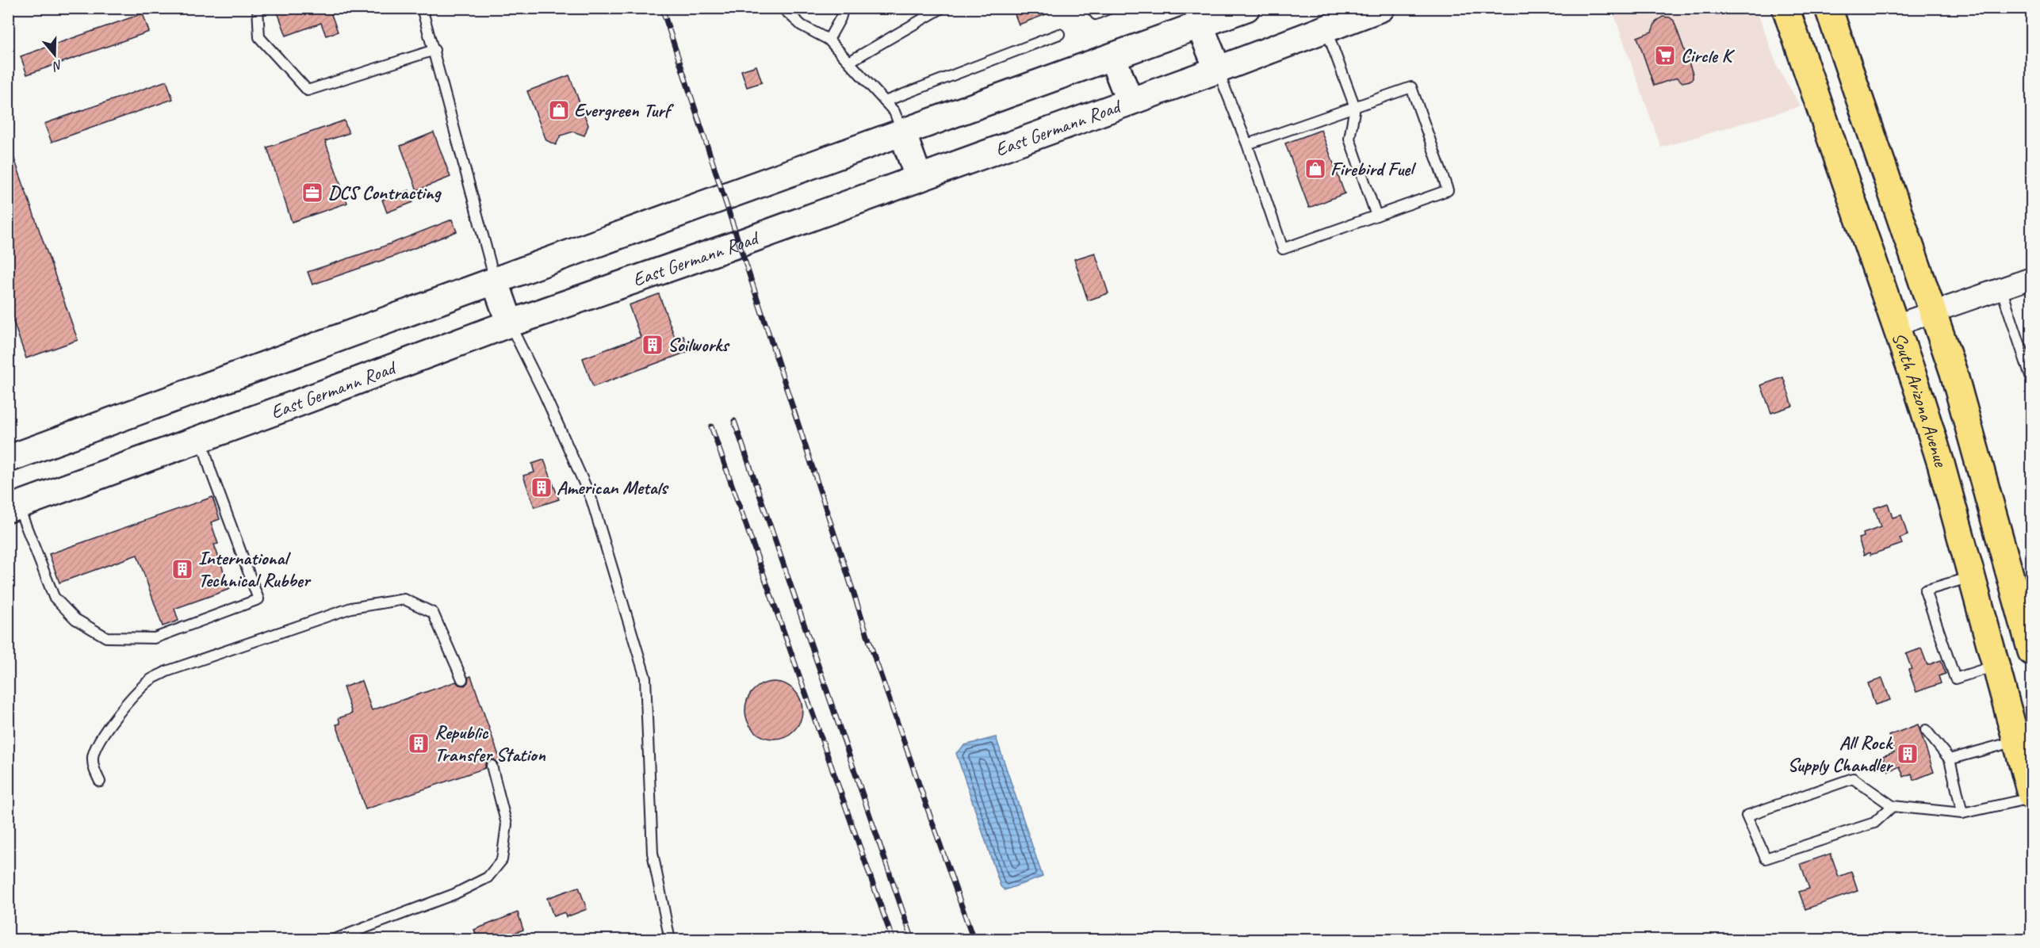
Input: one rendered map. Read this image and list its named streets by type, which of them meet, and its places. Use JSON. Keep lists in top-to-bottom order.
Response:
{
  "streets": {
    "main road": ["East Germann Road", "South Arizona Avenue"]
  },
  "places": {
    "supermarket": ["Circle K"],
    "shop": ["Evergreen Turf", "Firebird Fuel"],
    "office": ["DCS Contracting"],
    "building": [
      "Soilworks",
      "American Metals",
      "International Technical Rubber",
      "Republic Transfer Station",
      "All Rock Supply Chandler"
    ]
  },
  "north": "bottom"
}
